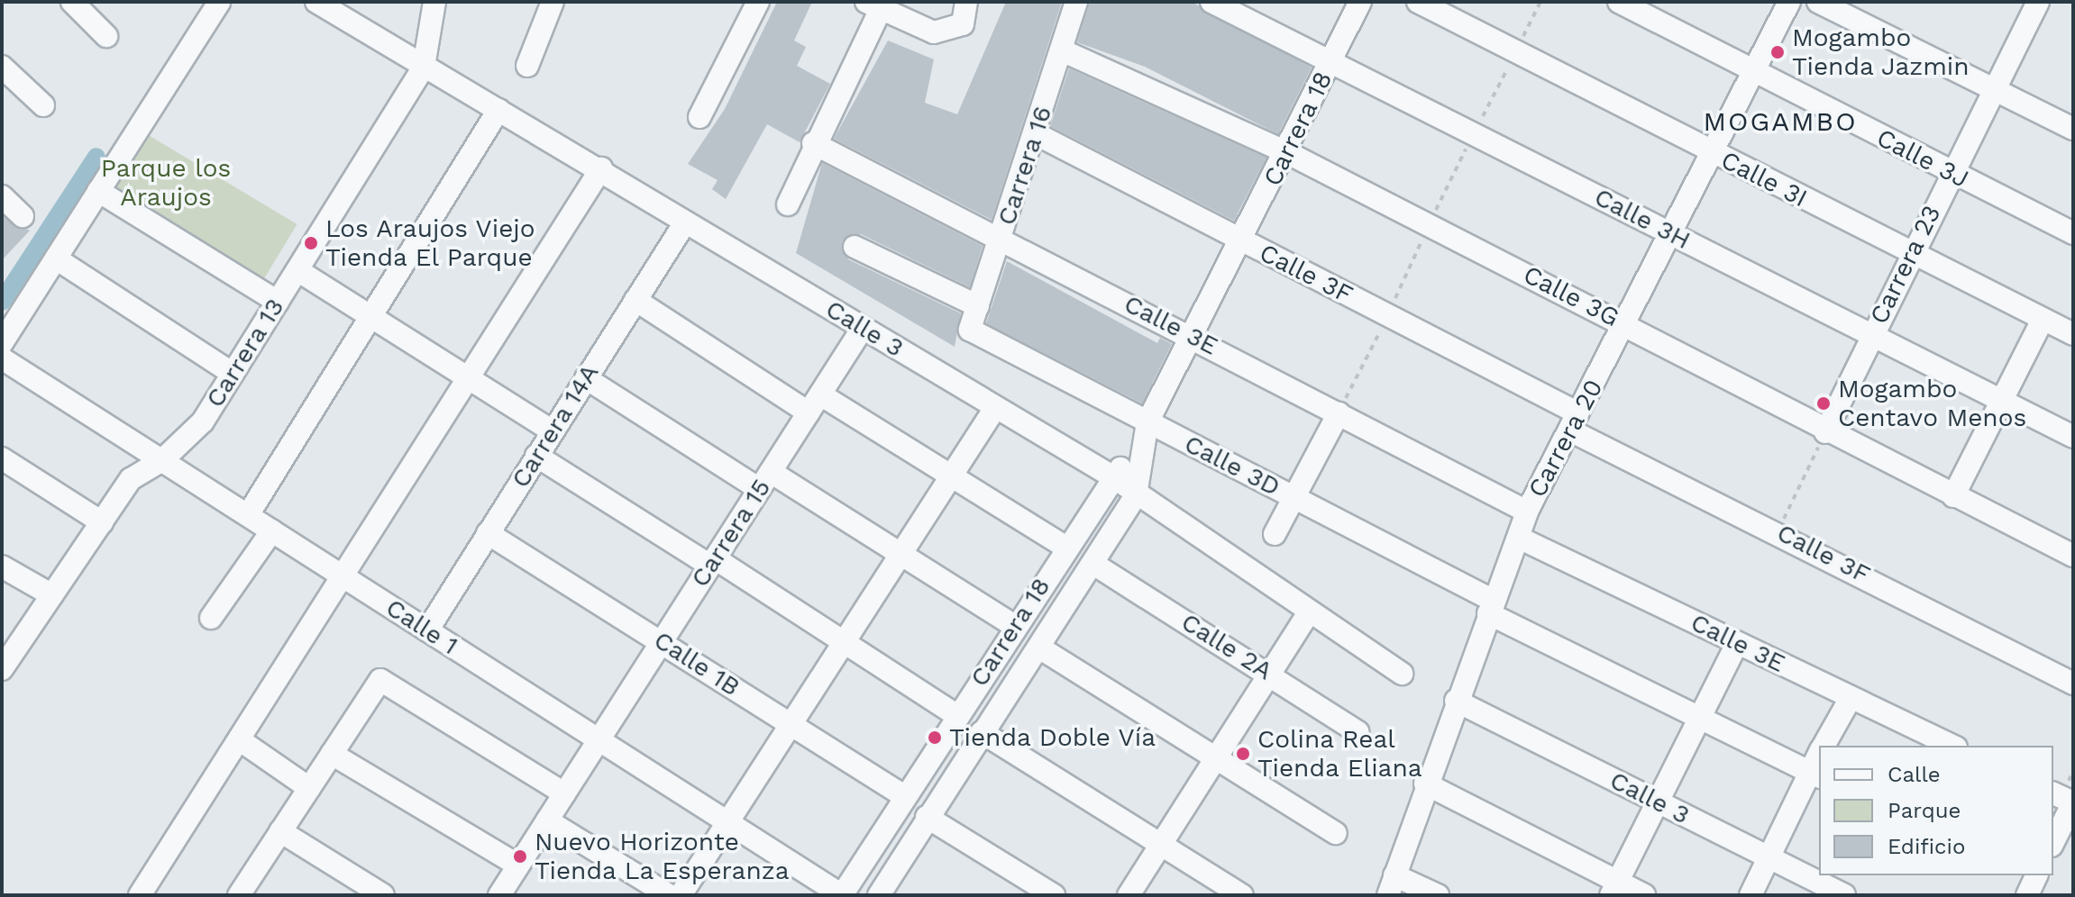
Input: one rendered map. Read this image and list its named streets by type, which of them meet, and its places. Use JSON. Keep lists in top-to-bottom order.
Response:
{
  "streets": {
    "street": [
      "Carrera 18",
      "Calle 3J",
      "Carrera 16",
      "Calle 3I",
      "Calle 3H",
      "Carrera 23",
      "Calle 3F",
      "Calle 3G",
      "Calle 3E",
      "Calle 3",
      "Carrera 13",
      "Carrera 14A",
      "Carrera 20",
      "Calle 3D",
      "Carrera 15",
      "Calle 1",
      "Calle 2A",
      "Calle 1B"
    ]
  },
  "crossings": [
    ["Carrera 18", "Calle 3H"],
    ["Carrera 18", "Calle 3F"],
    ["Carrera 18", "Calle 3G"],
    ["Carrera 18", "Calle 3E"],
    ["Carrera 18", "Calle 3"],
    ["Carrera 18", "Calle 3D"],
    ["Carrera 18", "Calle 1"],
    ["Carrera 18", "Calle 2A"],
    ["Carrera 18", "Calle 1B"],
    ["Calle 3J", "Carrera 23"],
    ["Calle 3J", "Carrera 20"],
    ["Carrera 16", "Calle 3F"],
    ["Carrera 16", "Calle 3G"],
    ["Carrera 16", "Calle 3E"],
    ["Carrera 16", "Calle 3D"],
    ["Calle 3I", "Carrera 23"],
    ["Calle 3I", "Carrera 20"],
    ["Calle 3H", "Carrera 23"],
    ["Calle 3H", "Carrera 20"],
    ["Carrera 23", "Calle 3G"],
    ["Calle 3F", "Carrera 20"],
    ["Calle 3G", "Carrera 20"],
    ["Calle 3E", "Carrera 20"],
    ["Calle 3", "Carrera 13"],
    ["Calle 3", "Carrera 14A"],
    ["Calle 3", "Carrera 20"],
    ["Calle 3", "Carrera 15"],
    ["Carrera 13", "Calle 1"],
    ["Carrera 14A", "Calle 1"],
    ["Carrera 14A", "Calle 1B"],
    ["Carrera 20", "Calle 3D"],
    ["Carrera 15", "Calle 1"],
    ["Carrera 15", "Calle 1B"]
  ],
  "districts": ["MOGAMBO"],
  "parks": ["Parque los Araujos"],
  "places": [
    "Mogambo Tienda Jazmin",
    "Los Araujos Viejo Tienda El Parque",
    "Mogambo Centavo Menos",
    "Tienda Doble Vía",
    "Colina Real Tienda Eliana",
    "Nuevo Horizonte Tienda La Esperanza"
  ],
  "legend": ["Calle", "Parque", "Edificio"]
}
